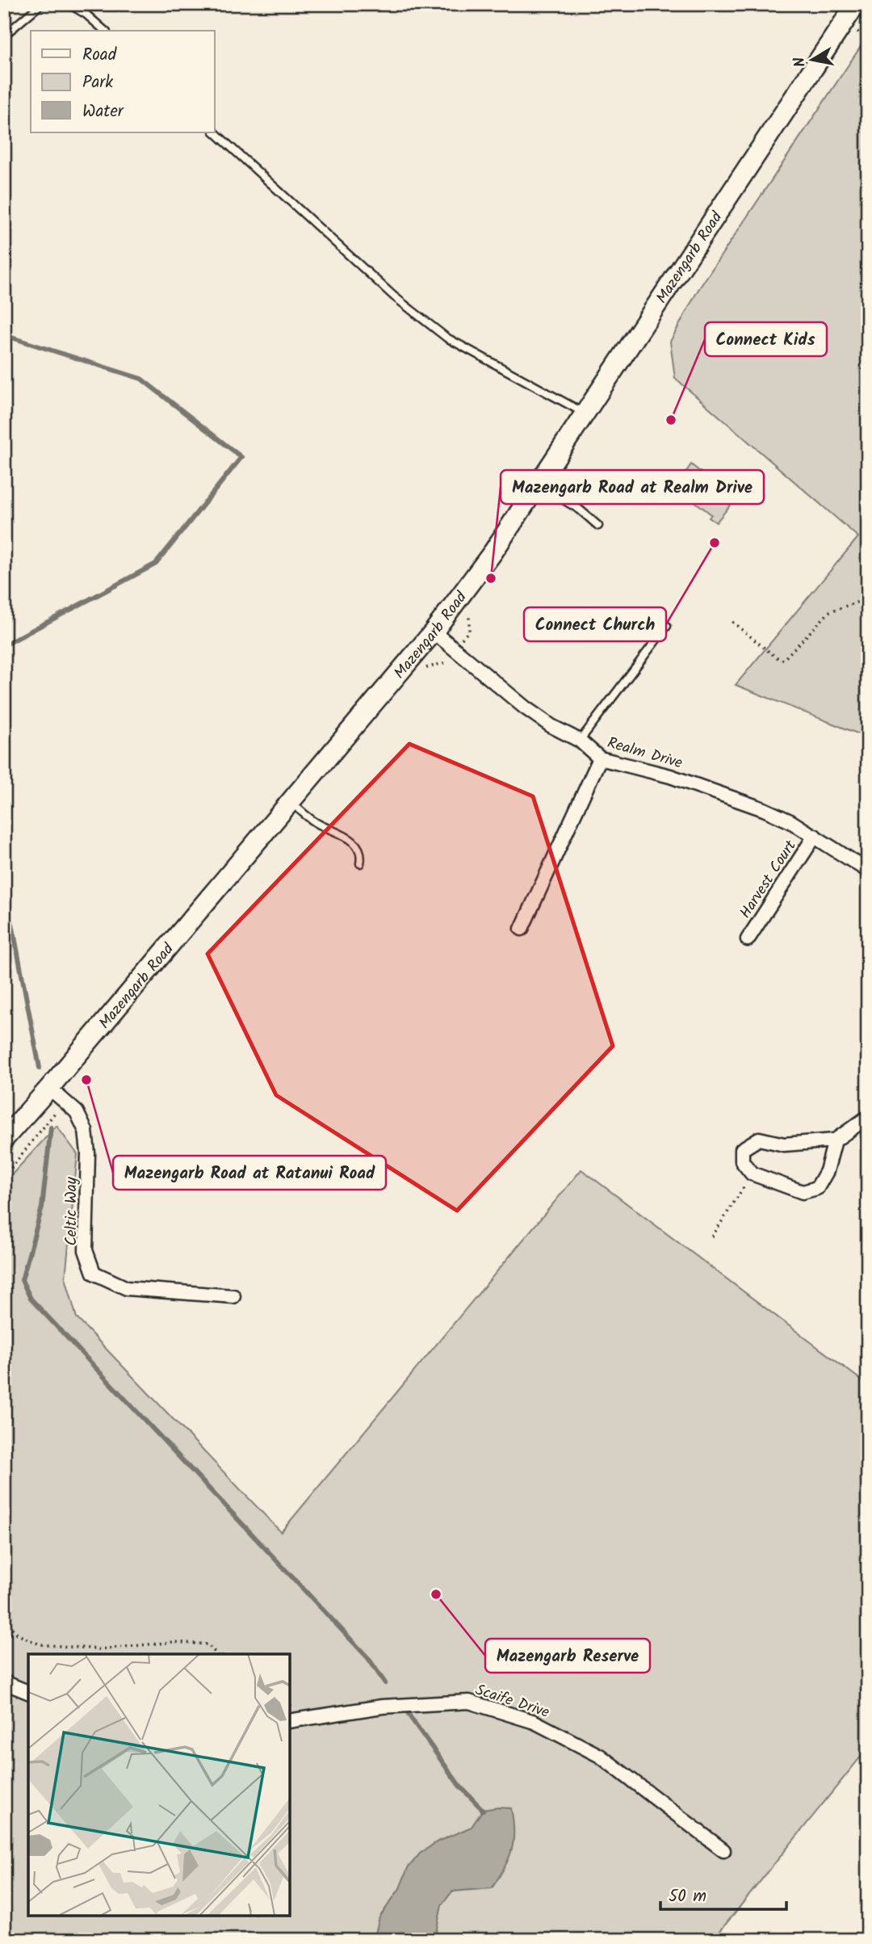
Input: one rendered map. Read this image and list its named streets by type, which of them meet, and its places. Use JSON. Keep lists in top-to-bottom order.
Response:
{
  "streets": {
    "main road": ["Mazengarb Road"],
    "street": [
      "Realm Drive",
      "Harvest Court",
      "Celtic Way",
      "Scaife Drive"
    ]
  },
  "crossings": [
    ["Mazengarb Road", "Realm Drive"],
    ["Mazengarb Road", "Celtic Way"],
    ["Realm Drive", "Harvest Court"]
  ],
  "places": [
    "Connect Kids",
    "Connect Church",
    "Mazengarb Road at Realm Drive",
    "Mazengarb Road at Ratanui Road",
    "Mazengarb Reserve"
  ],
  "legend": ["Road", "Park", "Water"],
  "scale_bar": "50 m",
  "north": "left"
}
